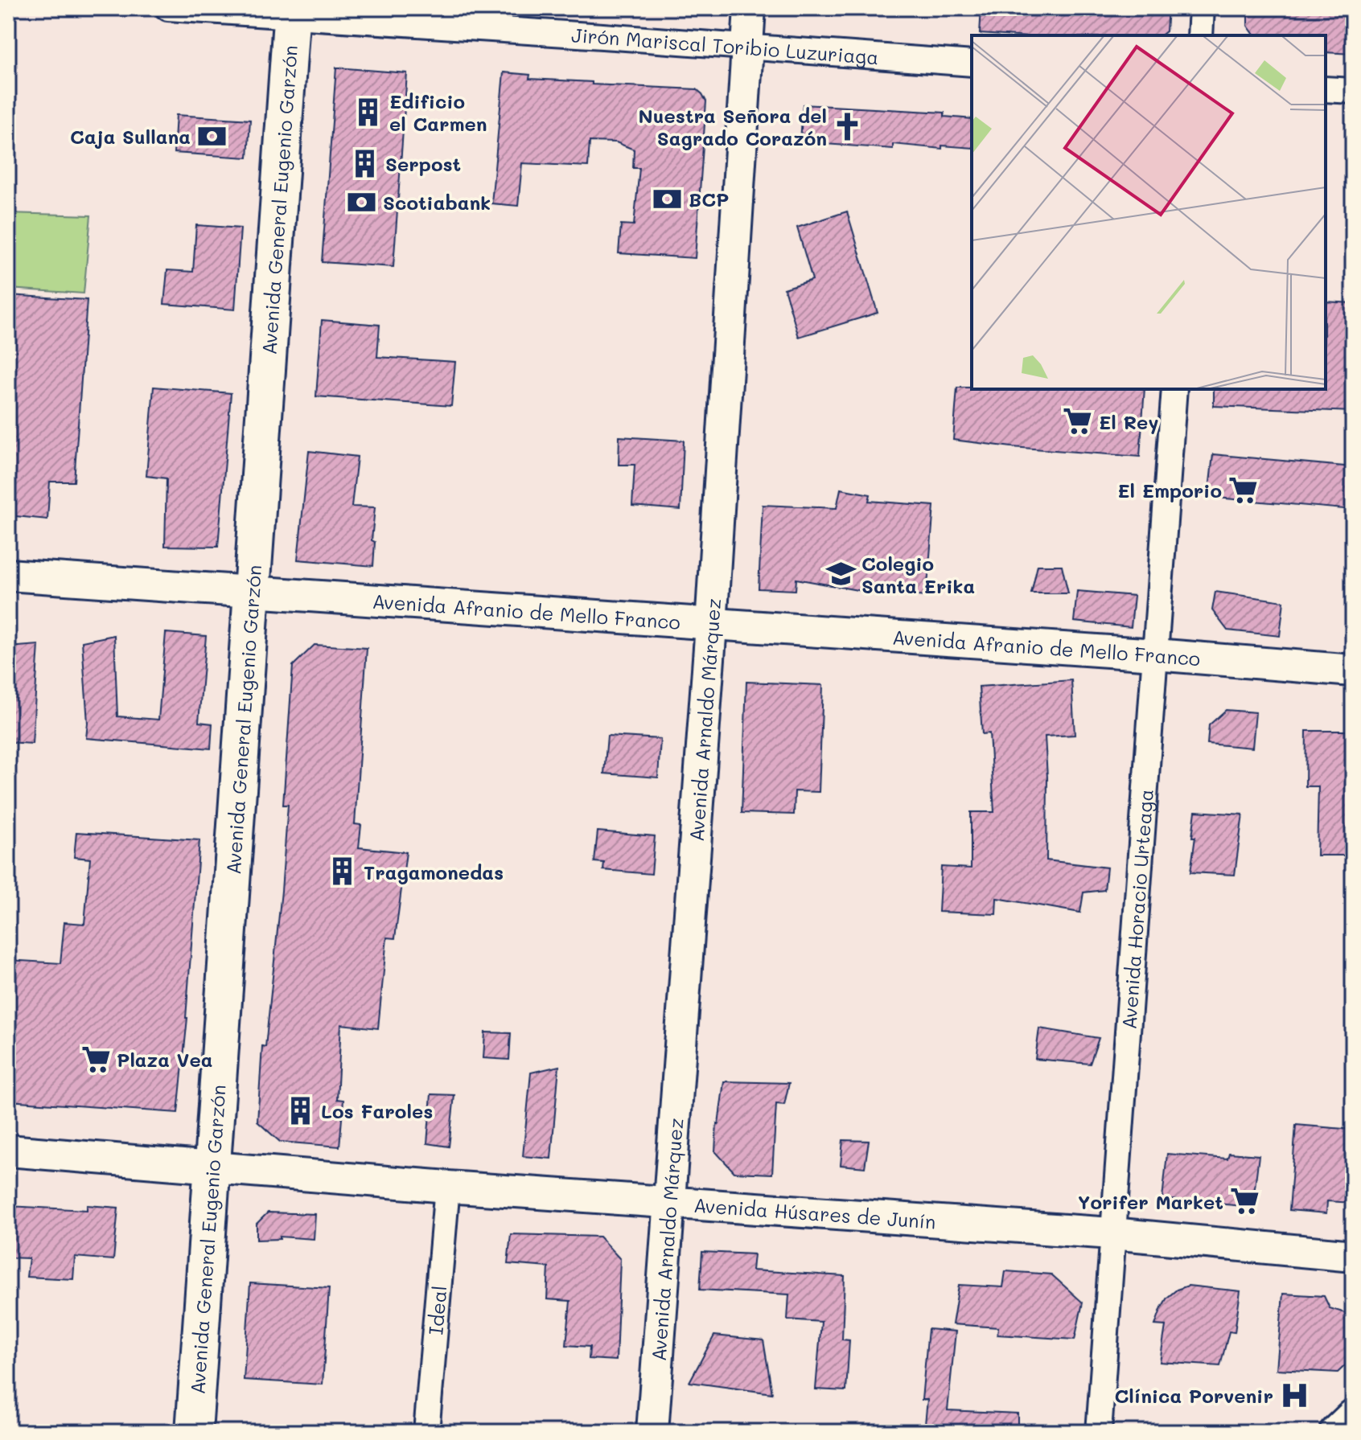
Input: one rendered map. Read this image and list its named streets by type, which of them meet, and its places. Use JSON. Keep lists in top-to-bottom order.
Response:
{
  "streets": {
    "main road": ["Avenida General Eugenio Garzón"],
    "street": [
      "Jirón Mariscal Toribio Luzuriaga",
      "Avenida Afranio de Mello Franco",
      "Avenida Arnaldo Márquez",
      "Avenida Horacio Urteaga",
      "Avenida Húsares de Junín",
      "Ideal"
    ]
  },
  "crossings": [
    ["Jirón Mariscal Toribio Luzuriaga", "Avenida General Eugenio Garzón"],
    ["Jirón Mariscal Toribio Luzuriaga", "Avenida Arnaldo Márquez"],
    ["Avenida General Eugenio Garzón", "Avenida Afranio de Mello Franco"],
    ["Avenida General Eugenio Garzón", "Avenida Húsares de Junín"],
    ["Avenida Afranio de Mello Franco", "Avenida Arnaldo Márquez"],
    ["Avenida Afranio de Mello Franco", "Avenida Horacio Urteaga"],
    ["Avenida Arnaldo Márquez", "Avenida Húsares de Junín"],
    ["Avenida Horacio Urteaga", "Avenida Húsares de Junín"],
    ["Avenida Húsares de Junín", "Ideal"]
  ],
  "places": {
    "building": [
      "Edificio el Carmen",
      "Serpost",
      "Tragamonedas",
      "Los Faroles"
    ],
    "church": ["Nuestra Señora del Sagrado Corazón"],
    "bank": ["Caja Sullana", "BCP", "Scotiabank"],
    "supermarket": [
      "El Rey",
      "El Emporio",
      "Plaza Vea",
      "Yorifer Market"
    ],
    "school or university": ["Colegio Santa Erika"],
    "hospital": ["Clínica Porvenir"]
  }
}
